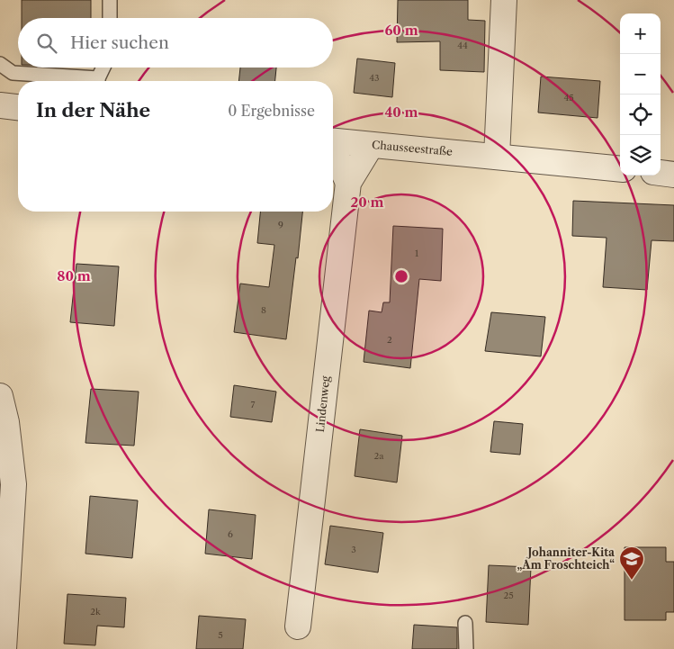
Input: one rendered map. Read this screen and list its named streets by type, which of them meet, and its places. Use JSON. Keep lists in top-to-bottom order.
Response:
{
  "streets": {
    "street": ["Chausseestraße", "Lindenweg"]
  },
  "crossings": [
    ["Chausseestraße", "Lindenweg"]
  ],
  "places": {
    "school or university": ["Johanniter-Kita „Am Froschteich“"]
  },
  "house_numbers": [
    "44",
    "43",
    "45",
    "9",
    "1",
    "8",
    "2",
    "7",
    "2a",
    "6",
    "3",
    "25",
    "2k",
    "5"
  ],
  "page": {
    "map_buttons": ["+", "−"],
    "search": "Hier suchen",
    "heading": ["In der Nähe", "0 Ergebnisse"]
  },
  "rings": [
    "60 m",
    "40 m",
    "20 m",
    "80 m"
  ]
}
